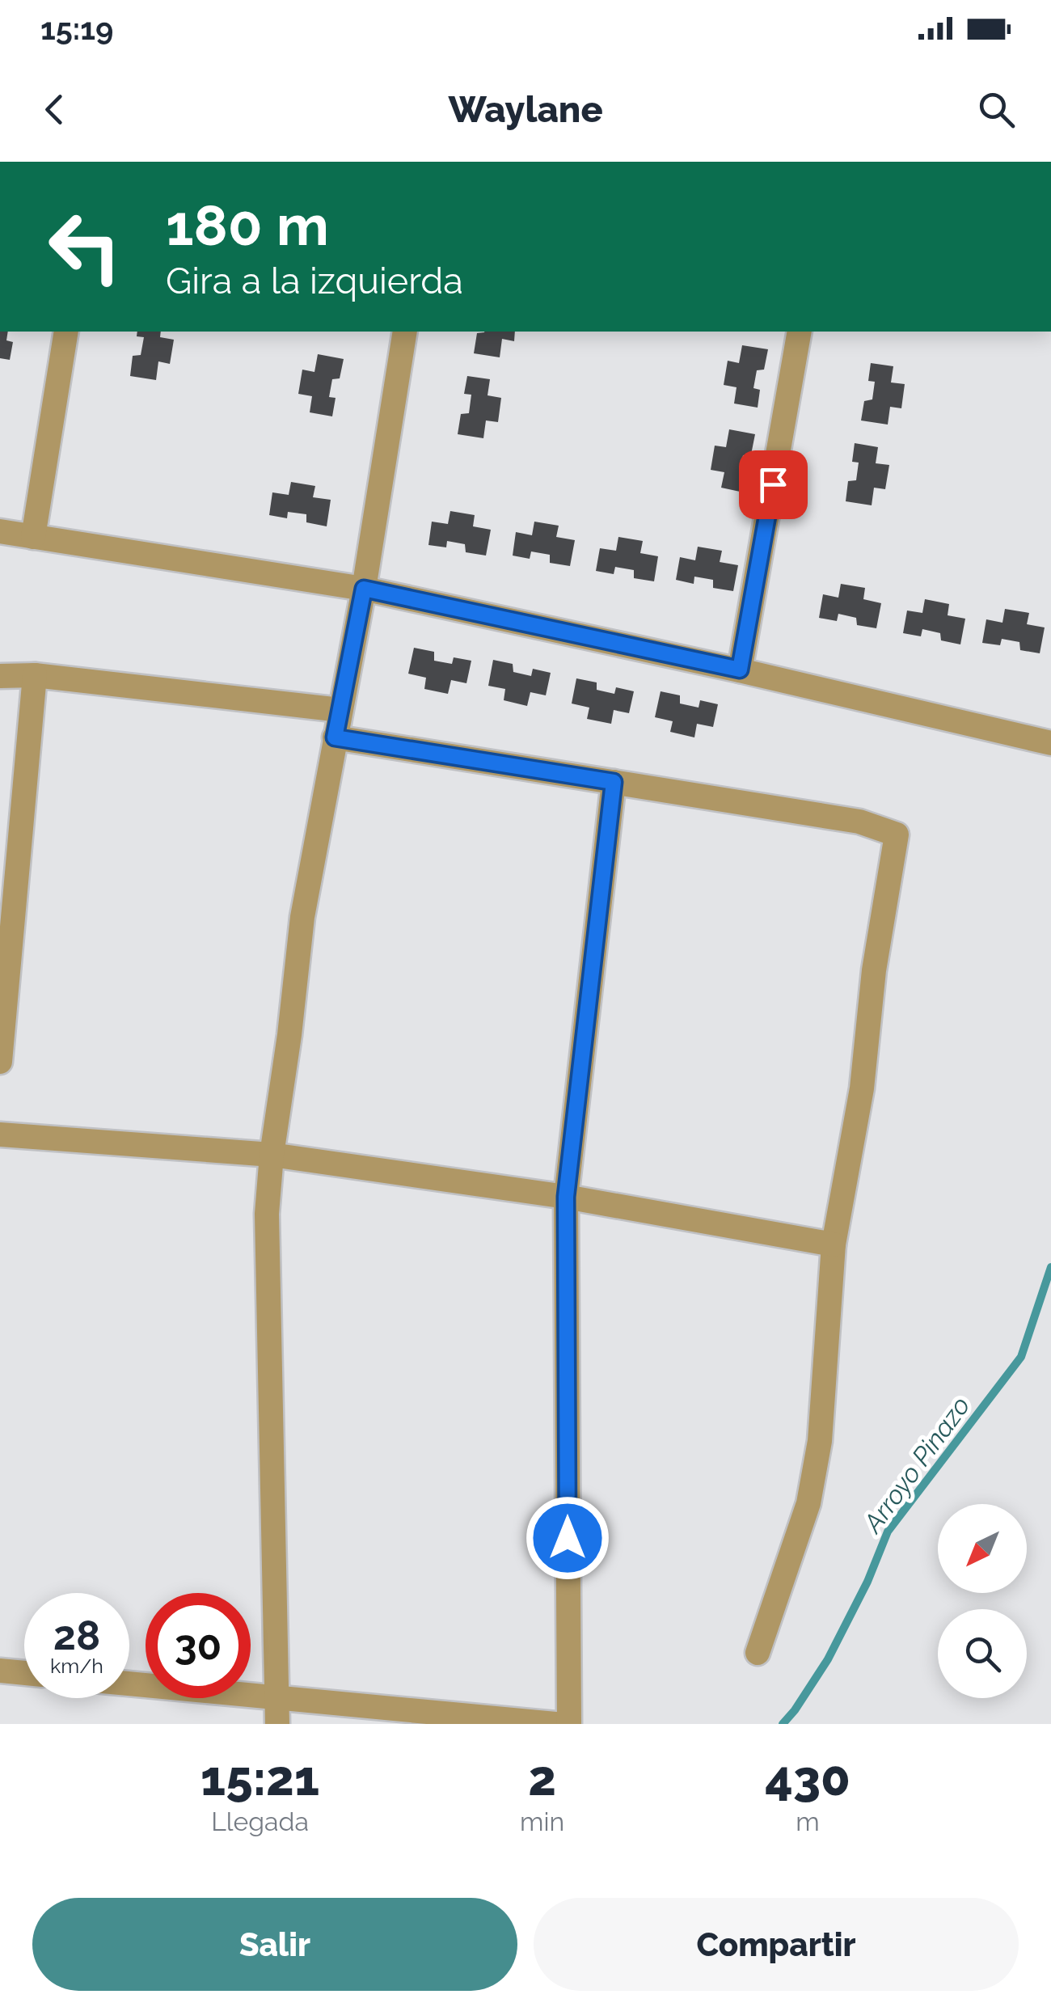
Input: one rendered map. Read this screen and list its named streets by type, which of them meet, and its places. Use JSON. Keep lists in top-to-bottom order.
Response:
{
  "water": ["Arroyo Pinazo"],
  "north": "bottom left",
  "page": {
    "status": "15:19",
    "header": "Waylane",
    "turn": ["180 m", "Gira a la izquierda"],
    "speed": "28 km/h",
    "limit": "30",
    "eta": [
      "15:21",
      "Llegada",
      "2",
      "min",
      "430",
      "m"
    ],
    "buttons": ["Salir", "Compartir"]
  }
}
